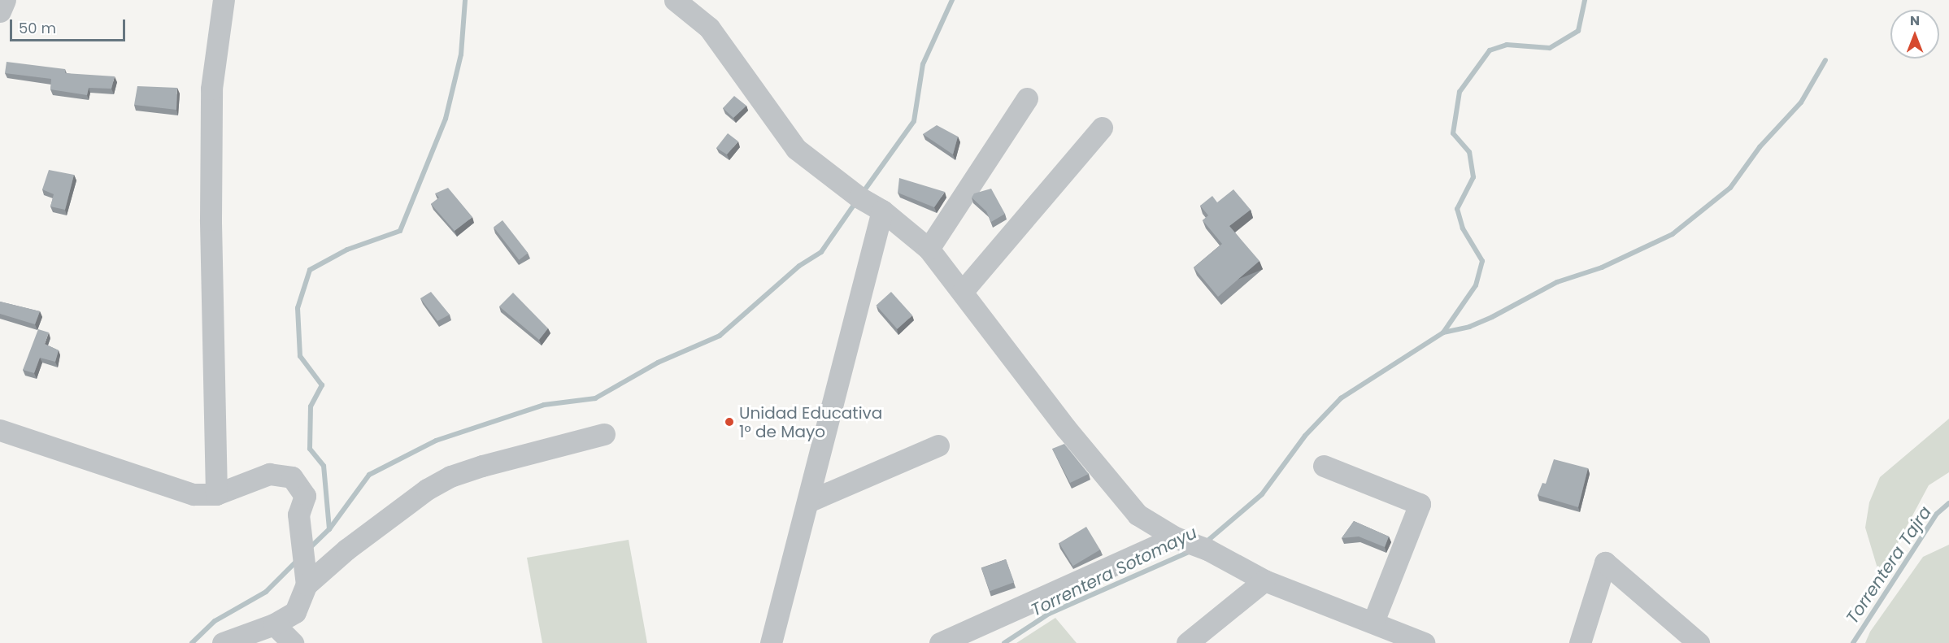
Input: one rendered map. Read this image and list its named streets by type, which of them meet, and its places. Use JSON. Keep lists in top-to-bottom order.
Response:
{
  "water": ["Torrentera Tajra", "Torrentera Sotomayu"],
  "places": ["Unidad Educativa 1° de Mayo"],
  "scale_bar": "50 m",
  "north": "top"
}
